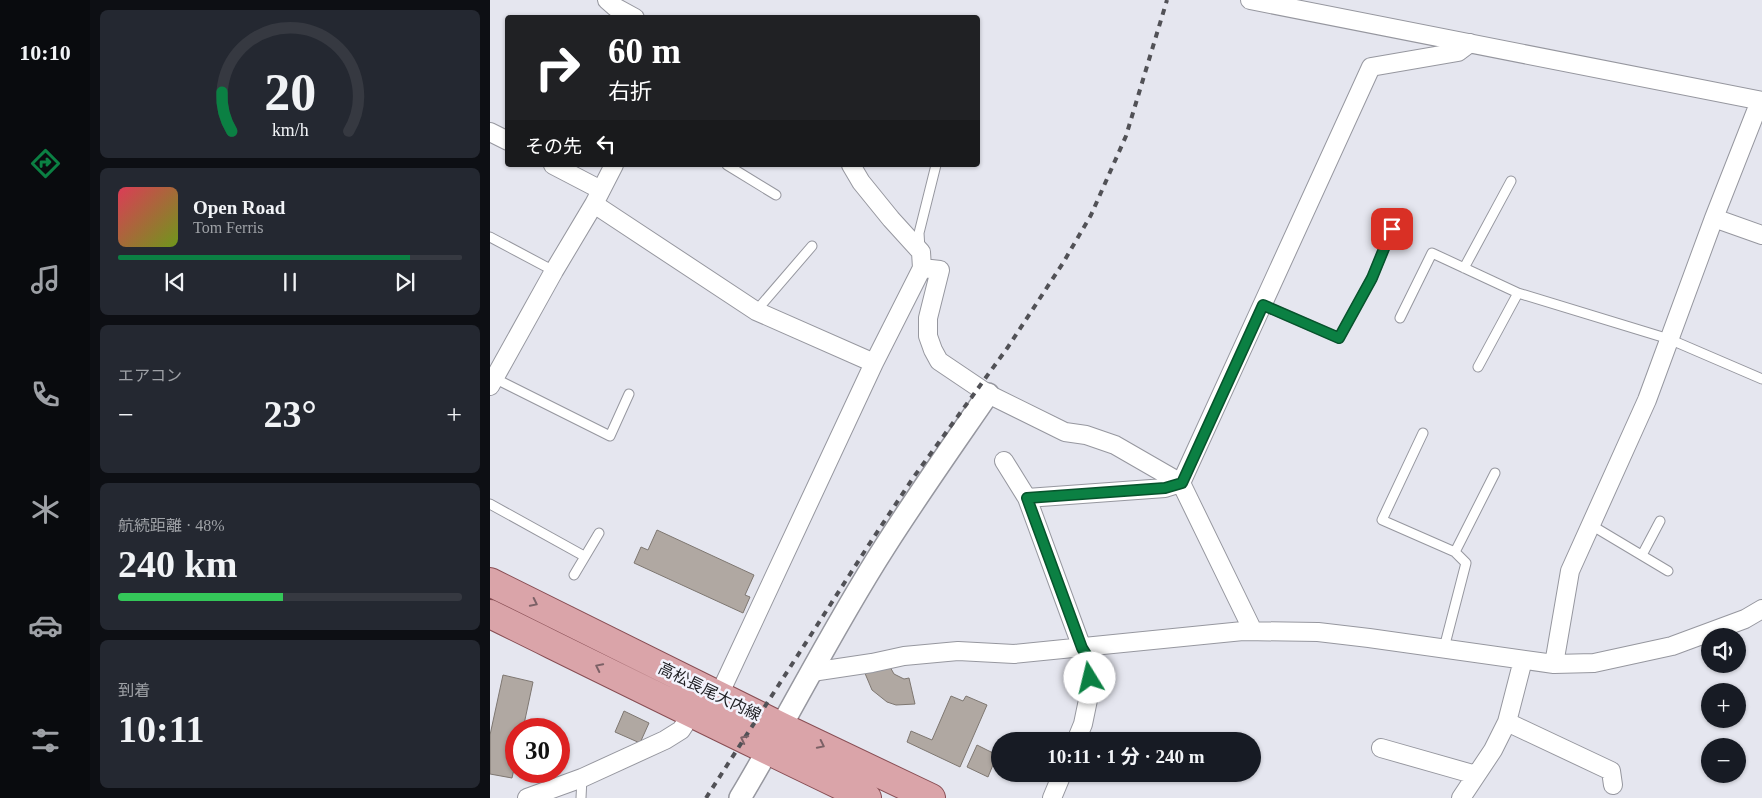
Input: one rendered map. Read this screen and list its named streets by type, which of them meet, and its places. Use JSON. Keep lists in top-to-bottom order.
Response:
{
  "streets": {
    "main road": ["高松長尾大内線"]
  },
  "page": {
    "tabs": "10:10",
    "turn": ["60 m", "右折"],
    "then": "その先",
    "song": ["Open Road", "Tom Ferris"],
    "tile": [
      "エアコン",
      ["航続距離 · 48%", "240 km"],
      ["到着", "10:11"]
    ],
    "heat": ["−", "23°", "+"],
    "map_buttons": ["+", "−"],
    "limit": "30",
    "trip": "10:11 · 1 分 · 240 m",
    "gauge": ["20", "km/h"]
  }
}
